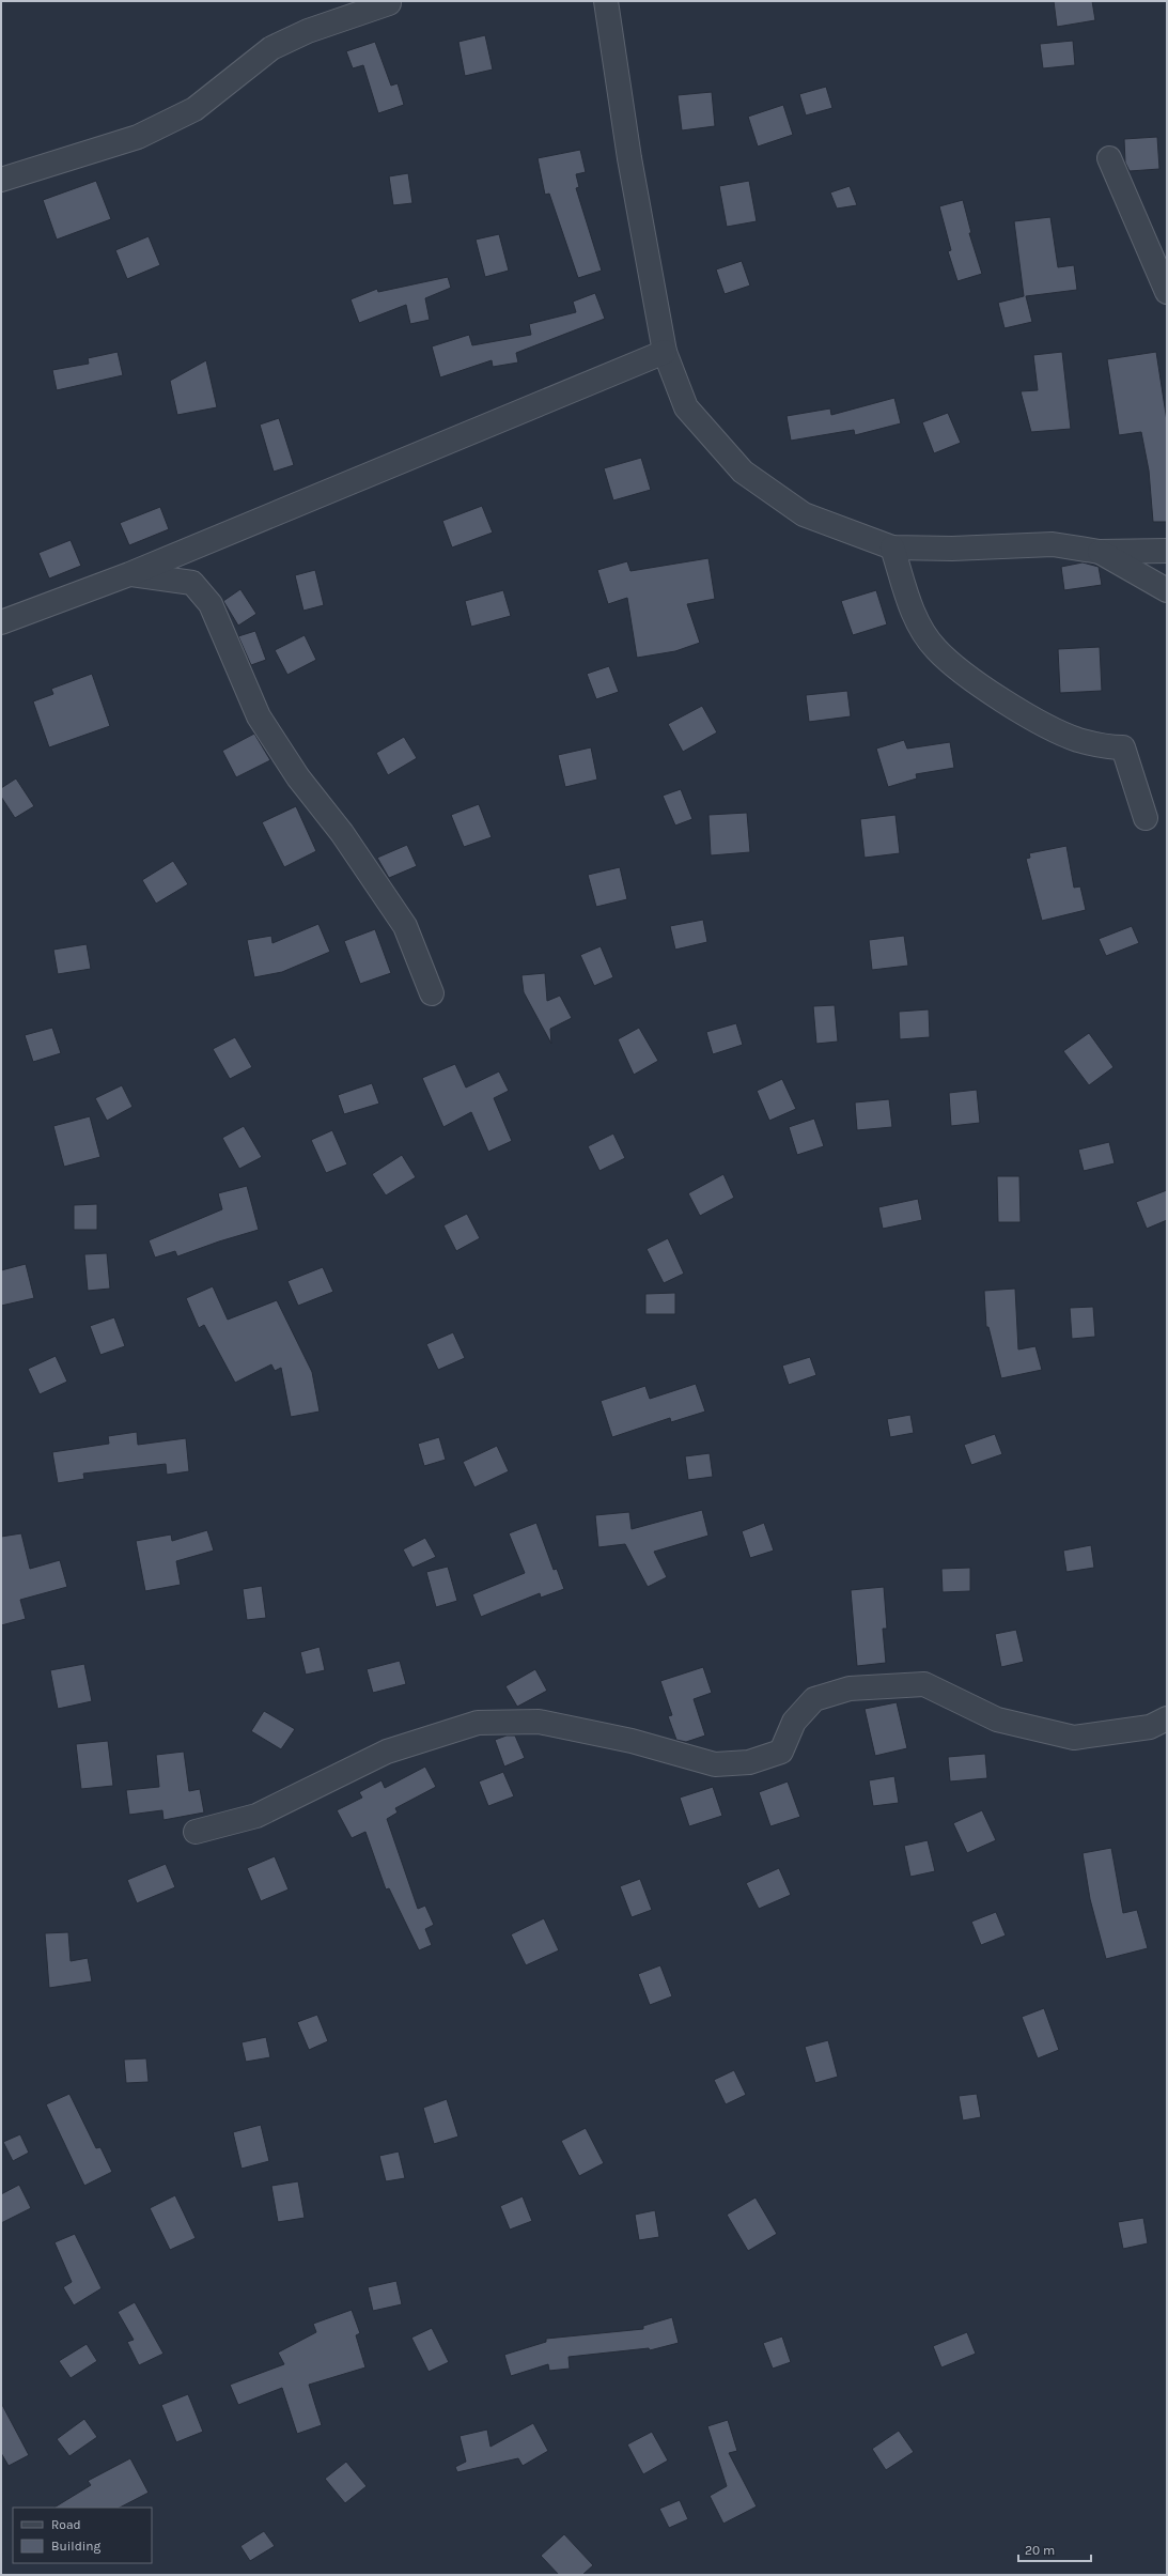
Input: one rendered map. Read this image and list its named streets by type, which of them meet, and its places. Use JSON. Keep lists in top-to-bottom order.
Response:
{
  "legend": ["Road", "Building"],
  "scale_bar": "20 m"
}
